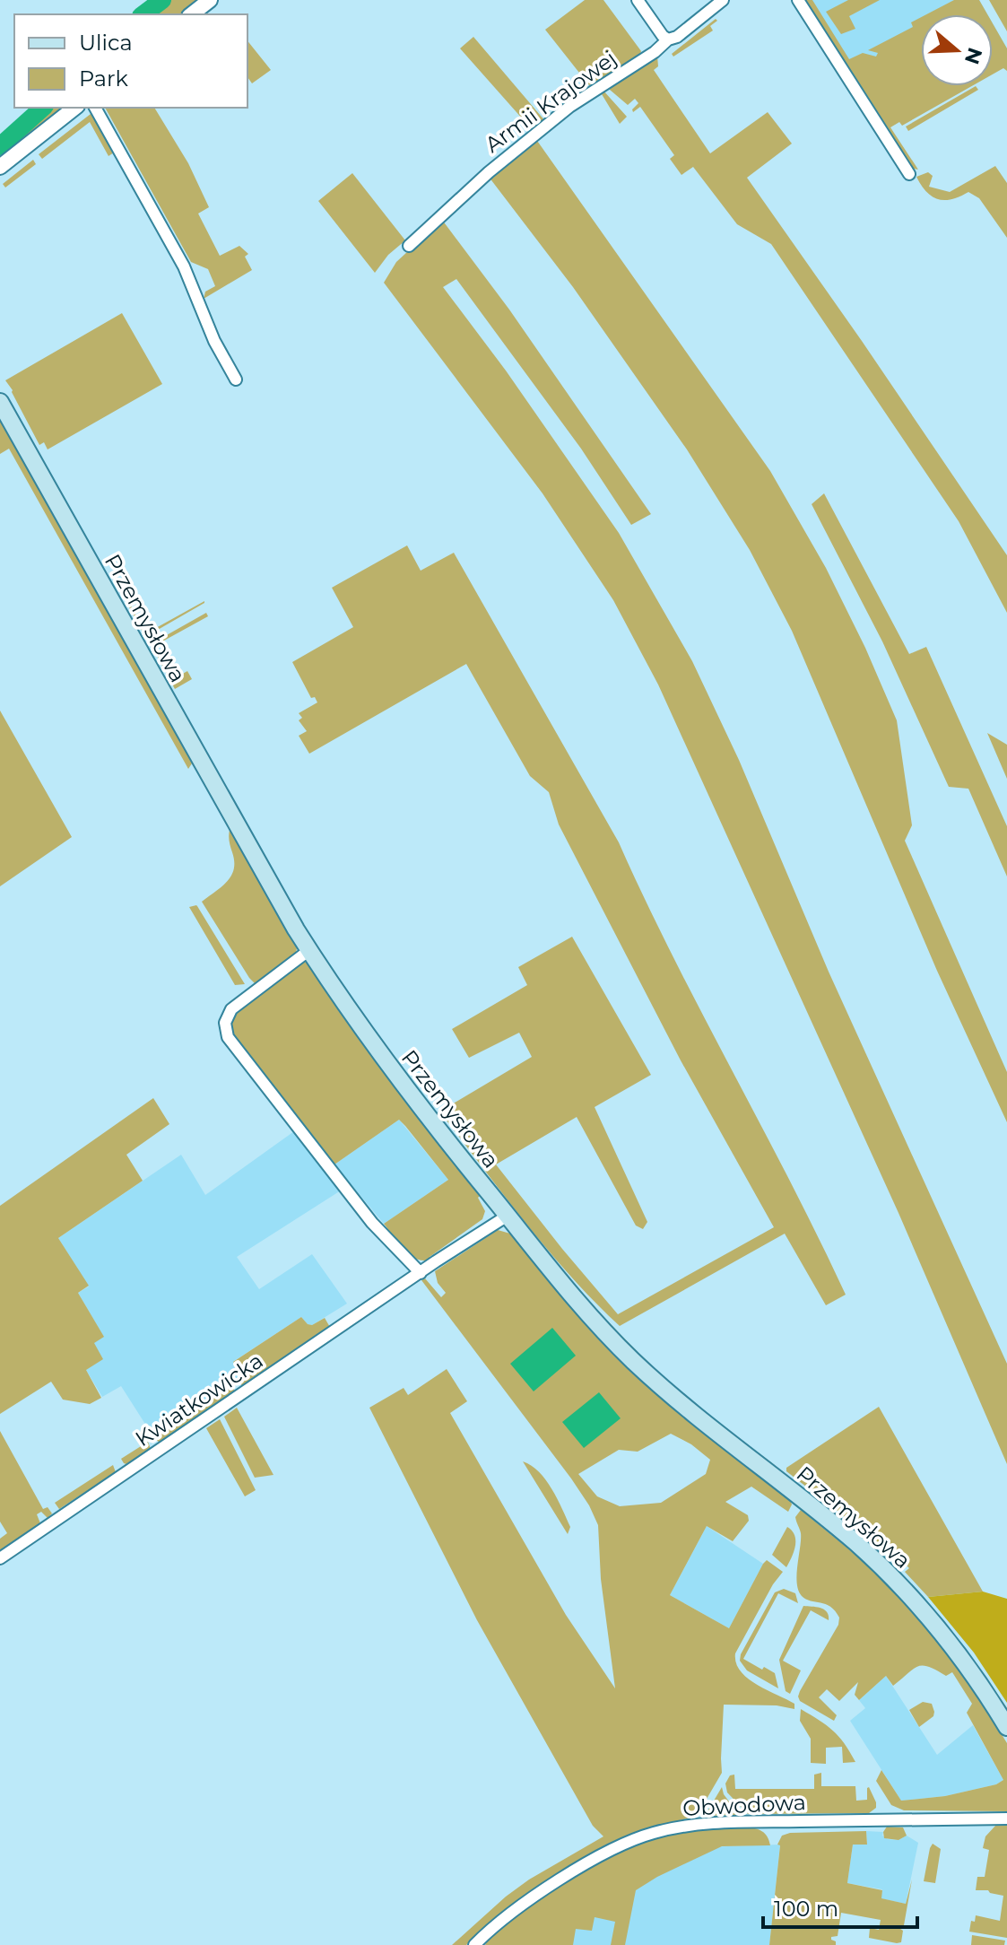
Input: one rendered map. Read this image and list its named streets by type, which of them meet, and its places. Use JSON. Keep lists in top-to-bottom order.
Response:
{
  "streets": {
    "main road": ["Przemysłowa"],
    "street": ["Armii Krajowej", "Kwiatkowicka", "Obwodowa"]
  },
  "crossings": [
    ["Przemysłowa", "Kwiatkowicka"]
  ],
  "legend": ["Ulica", "Park"],
  "scale_bar": "100 m",
  "north": "right"
}
